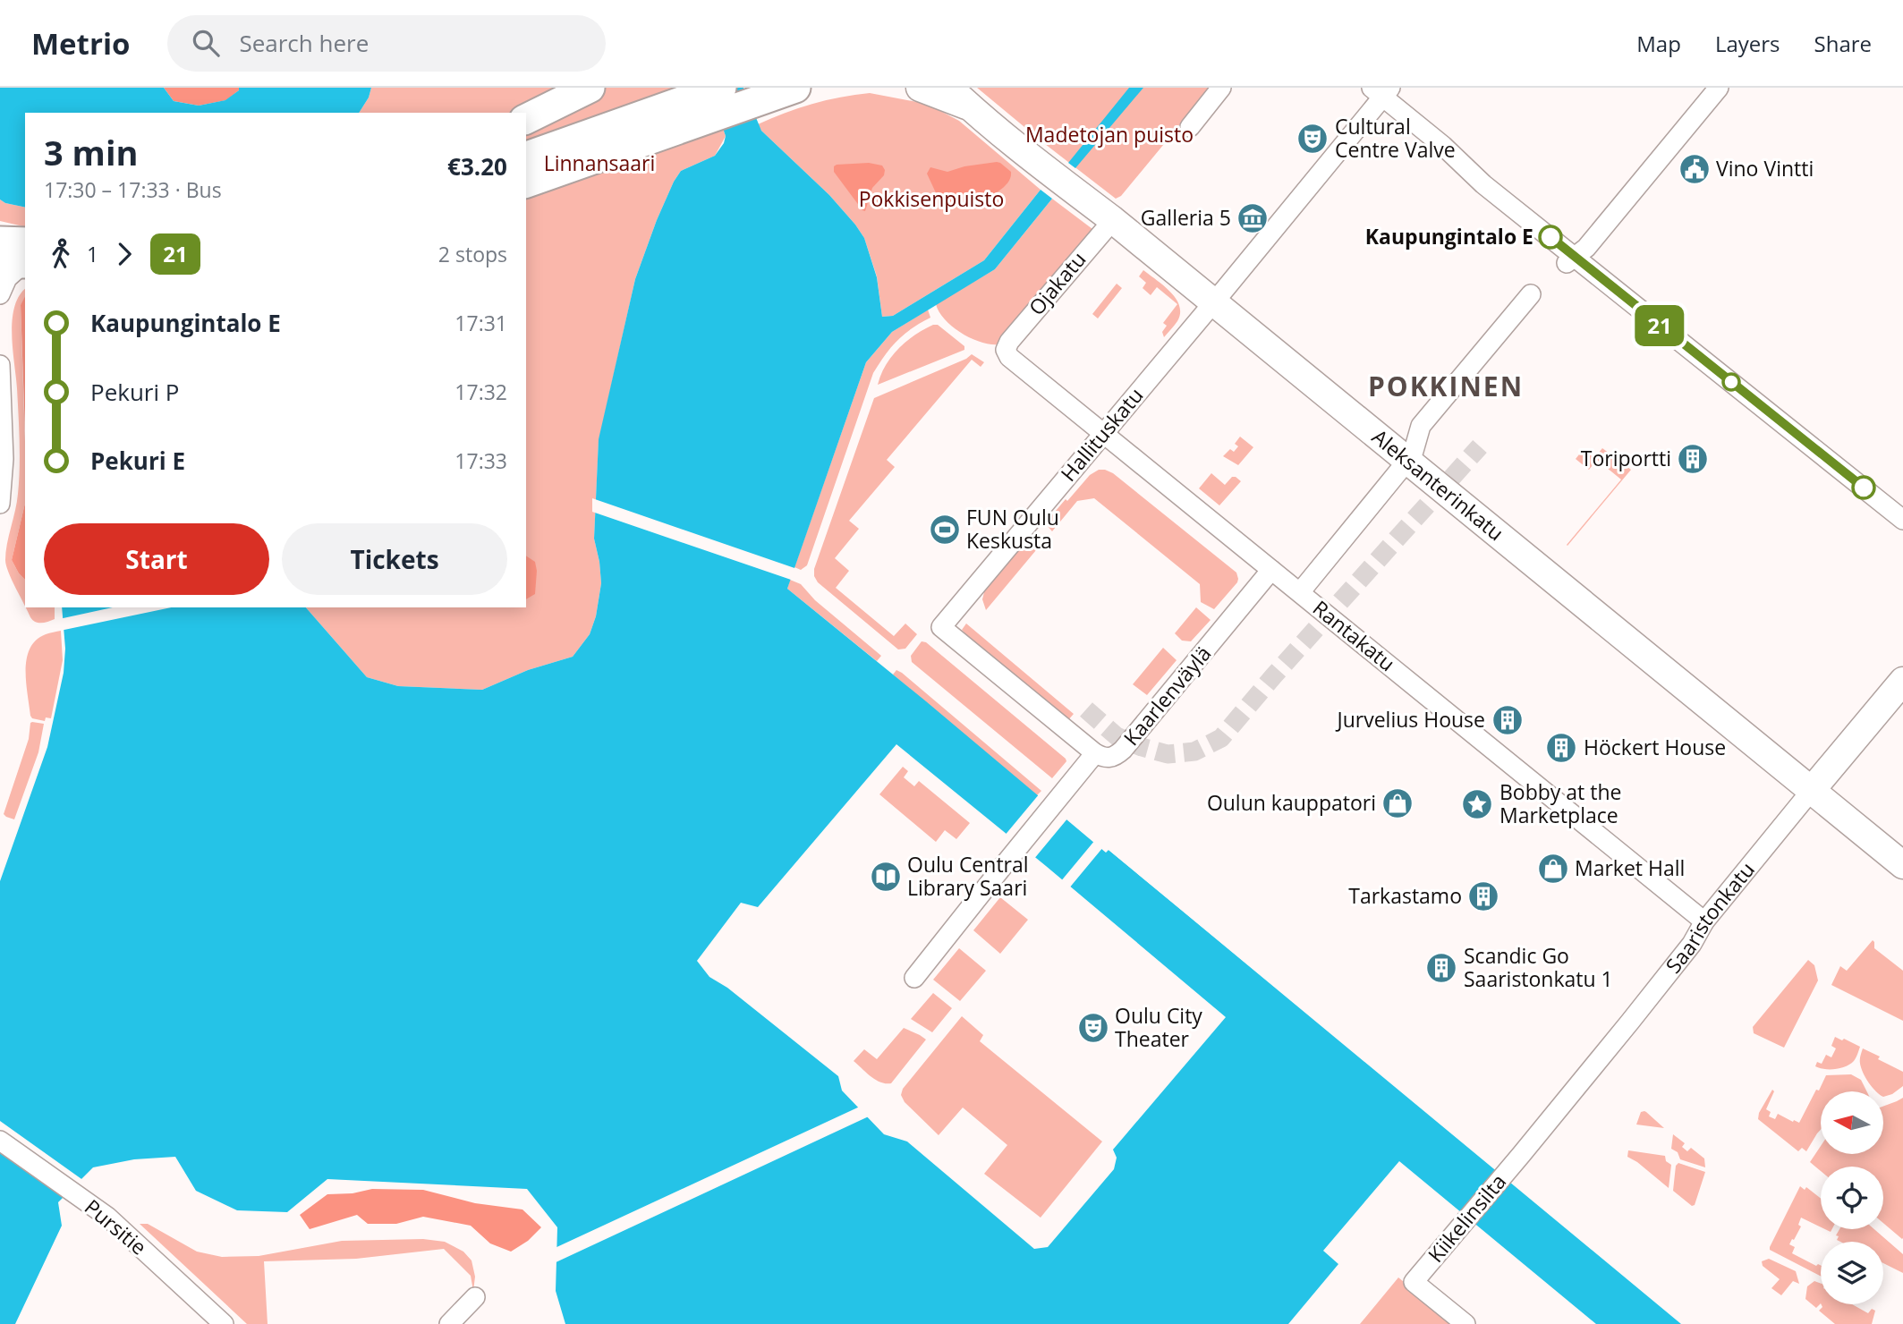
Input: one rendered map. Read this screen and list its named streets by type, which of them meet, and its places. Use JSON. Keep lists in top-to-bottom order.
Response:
{
  "streets": {
    "main road": ["Aleksanterinkatu", "Saaristonkatu"],
    "street": [
      "Ojakatu",
      "Hallituskatu",
      "Rantakatu",
      "Kaarlenväylä",
      "Kiikelinsilta",
      "Pursitie"
    ]
  },
  "crossings": [
    ["Ojakatu", "Aleksanterinkatu"],
    ["Ojakatu", "Rantakatu"],
    ["Hallituskatu", "Aleksanterinkatu"],
    ["Hallituskatu", "Rantakatu"],
    ["Hallituskatu", "Kaarlenväylä"],
    ["Aleksanterinkatu", "Saaristonkatu"],
    ["Rantakatu", "Kaarlenväylä"],
    ["Rantakatu", "Saaristonkatu"],
    ["Saaristonkatu", "Kiikelinsilta"]
  ],
  "districts": ["POKKINEN"],
  "parks": ["Madetojan puisto", "Linnansaari", "Pokkisenpuisto"],
  "places": {
    "theatre": ["Cultural Centre Valve", "Oulu City Theater"],
    "public building": ["Vino Vintti"],
    "museum": ["Galleria 5"],
    "other": ["Kaupungintalo E"],
    "building": [
      "Toriportti",
      "Jurvelius House",
      "Höckert House",
      "Tarkastamo",
      "Scandic Go Saaristonkatu 1"
    ],
    "sports": ["FUN Oulu Keskusta"],
    "shop": ["Oulun kauppatori", "Market Hall"],
    "place": ["Bobby at the Marketplace"],
    "library": ["Oulu Central Library Saari"]
  },
  "lines": ["bus line 21"],
  "north": "left",
  "page": {
    "header": "Metrio",
    "search": "Search here",
    "nav": ["Map", "Layers", "Share"],
    "on_map": "21",
    "heading": ["3 min", "17:30 – 17:33 · Bus", "€3.20"],
    "legs": ["1", "21", "2 stops"],
    "list": [
      {
        "name": "Kaupungintalo E",
        "value": "17:31"
      },
      {
        "name": "Pekuri P",
        "value": "17:32"
      },
      {
        "name": "Pekuri E",
        "value": "17:33"
      }
    ],
    "buttons": ["Start", "Tickets"]
  }
}
